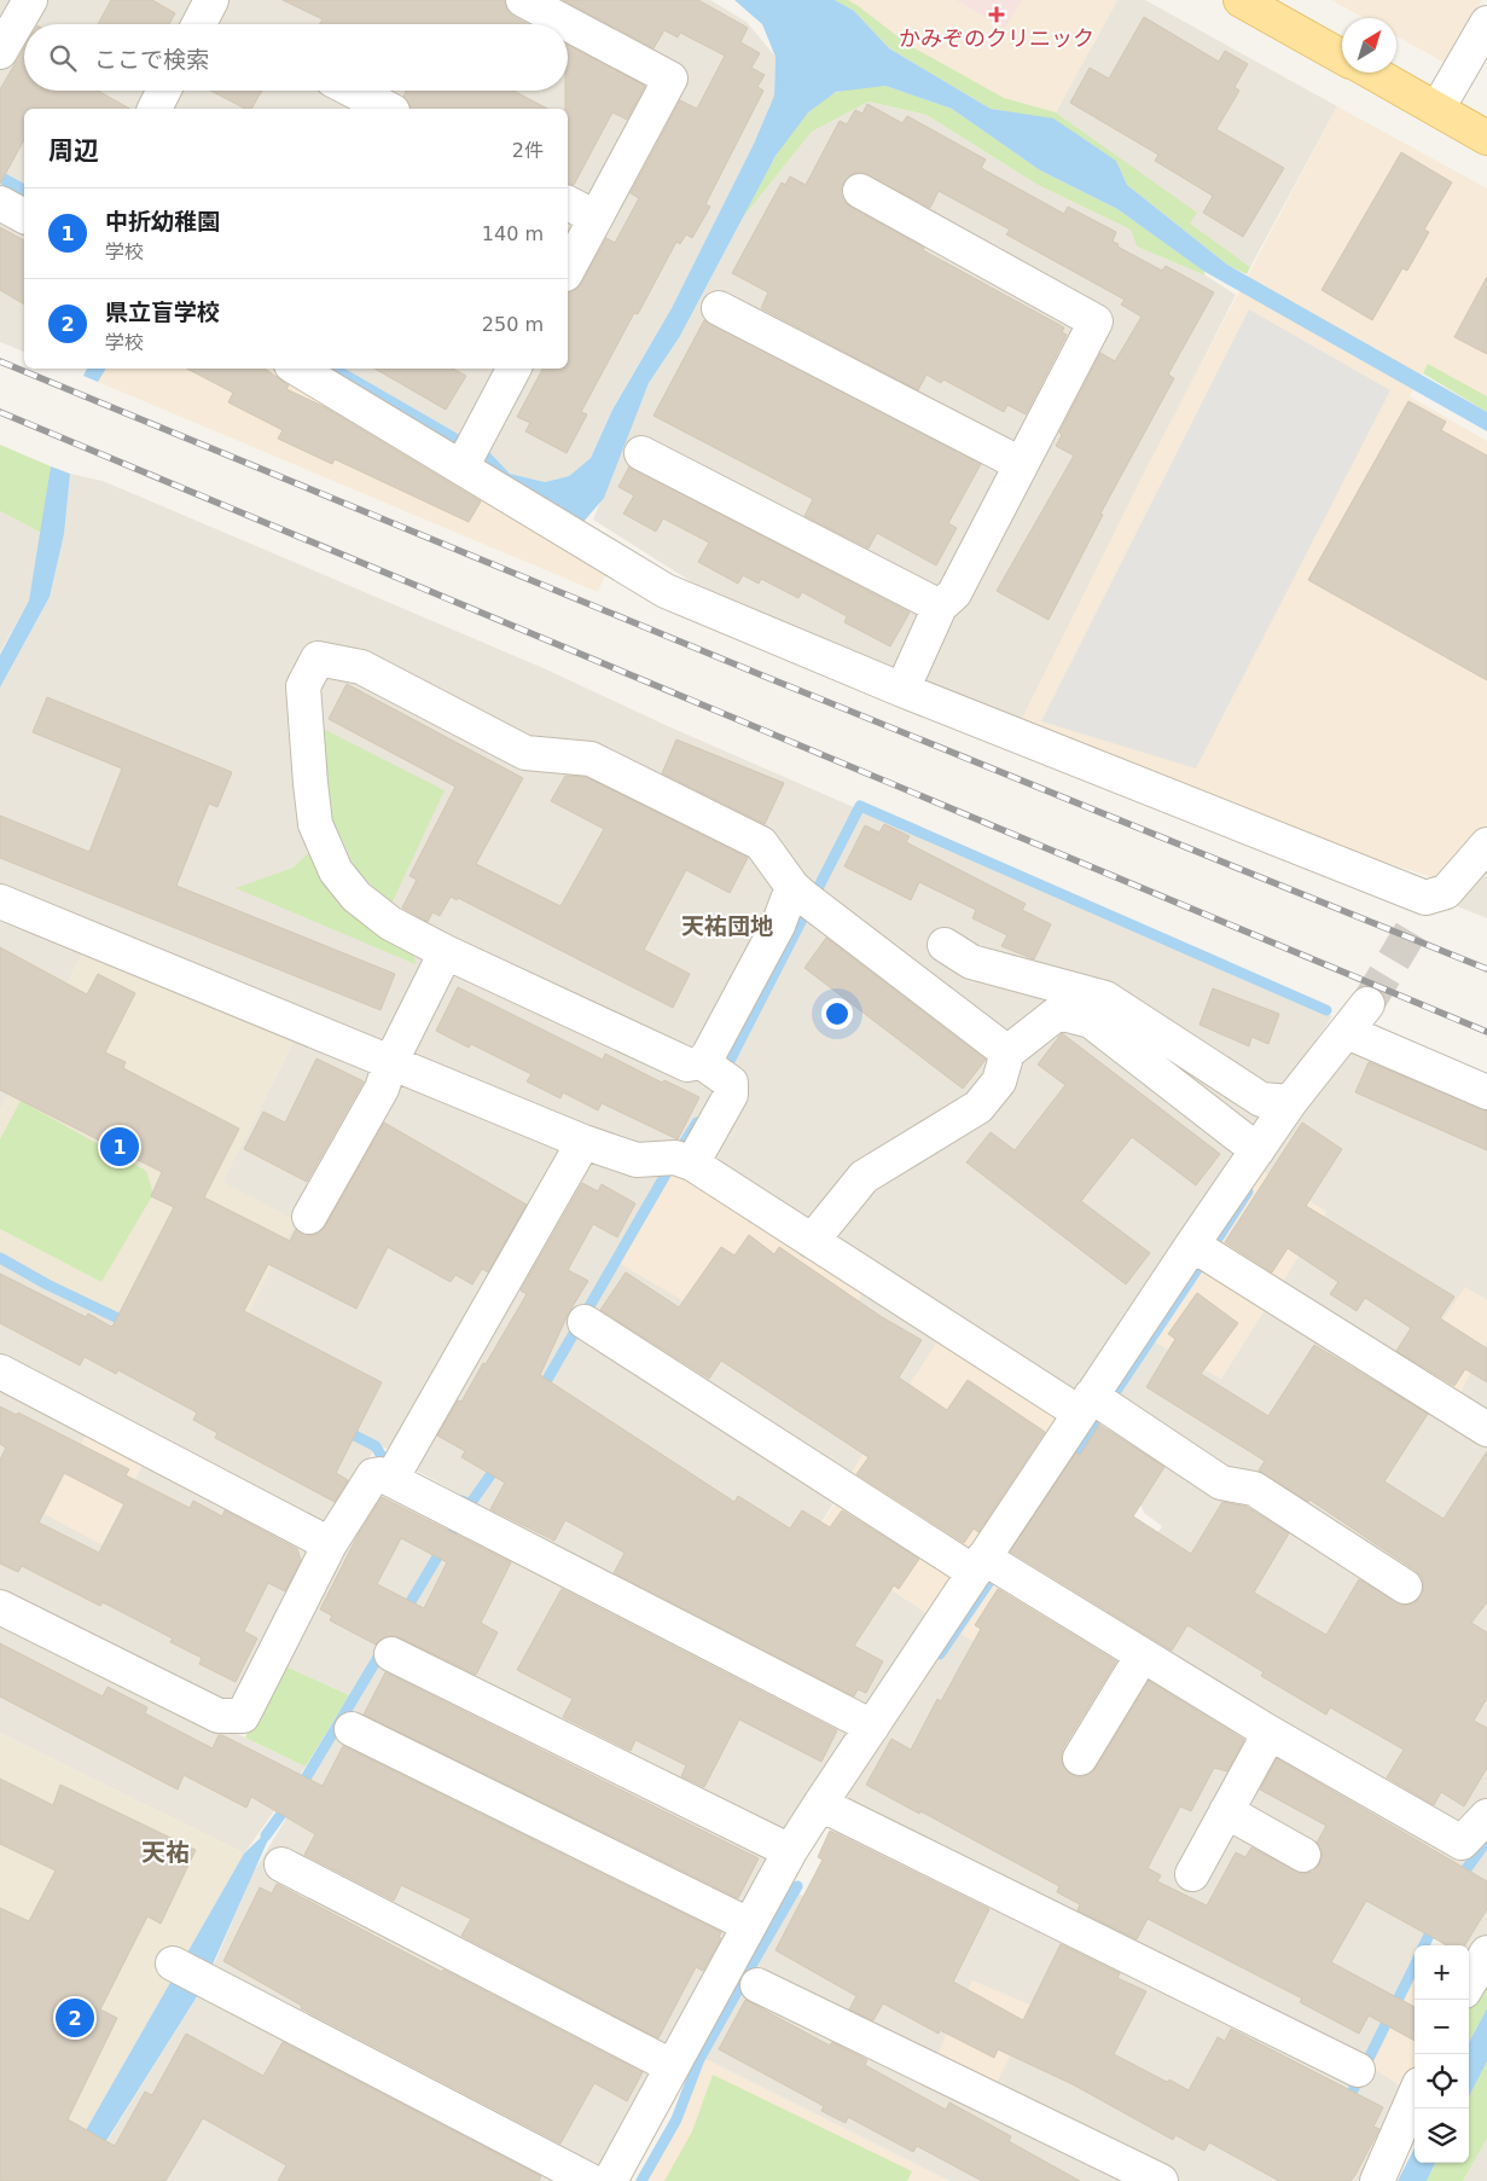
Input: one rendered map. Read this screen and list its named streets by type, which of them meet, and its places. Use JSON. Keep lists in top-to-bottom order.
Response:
{
  "districts": ["天祐団地", "天祐"],
  "places": {
    "health": ["かみぞのクリニック"]
  },
  "north": "top right",
  "page": {
    "search": "ここで検索",
    "heading": ["周辺", "2件"],
    "list": [
      {
        "mark": "1",
        "name": "中折幼稚園",
        "note": "学校",
        "value": "140 m"
      },
      {
        "mark": "2",
        "name": "県立盲学校",
        "note": "学校",
        "value": "250 m"
      }
    ],
    "pins": ["1", "2"],
    "map_buttons": ["+", "−"]
  }
}
